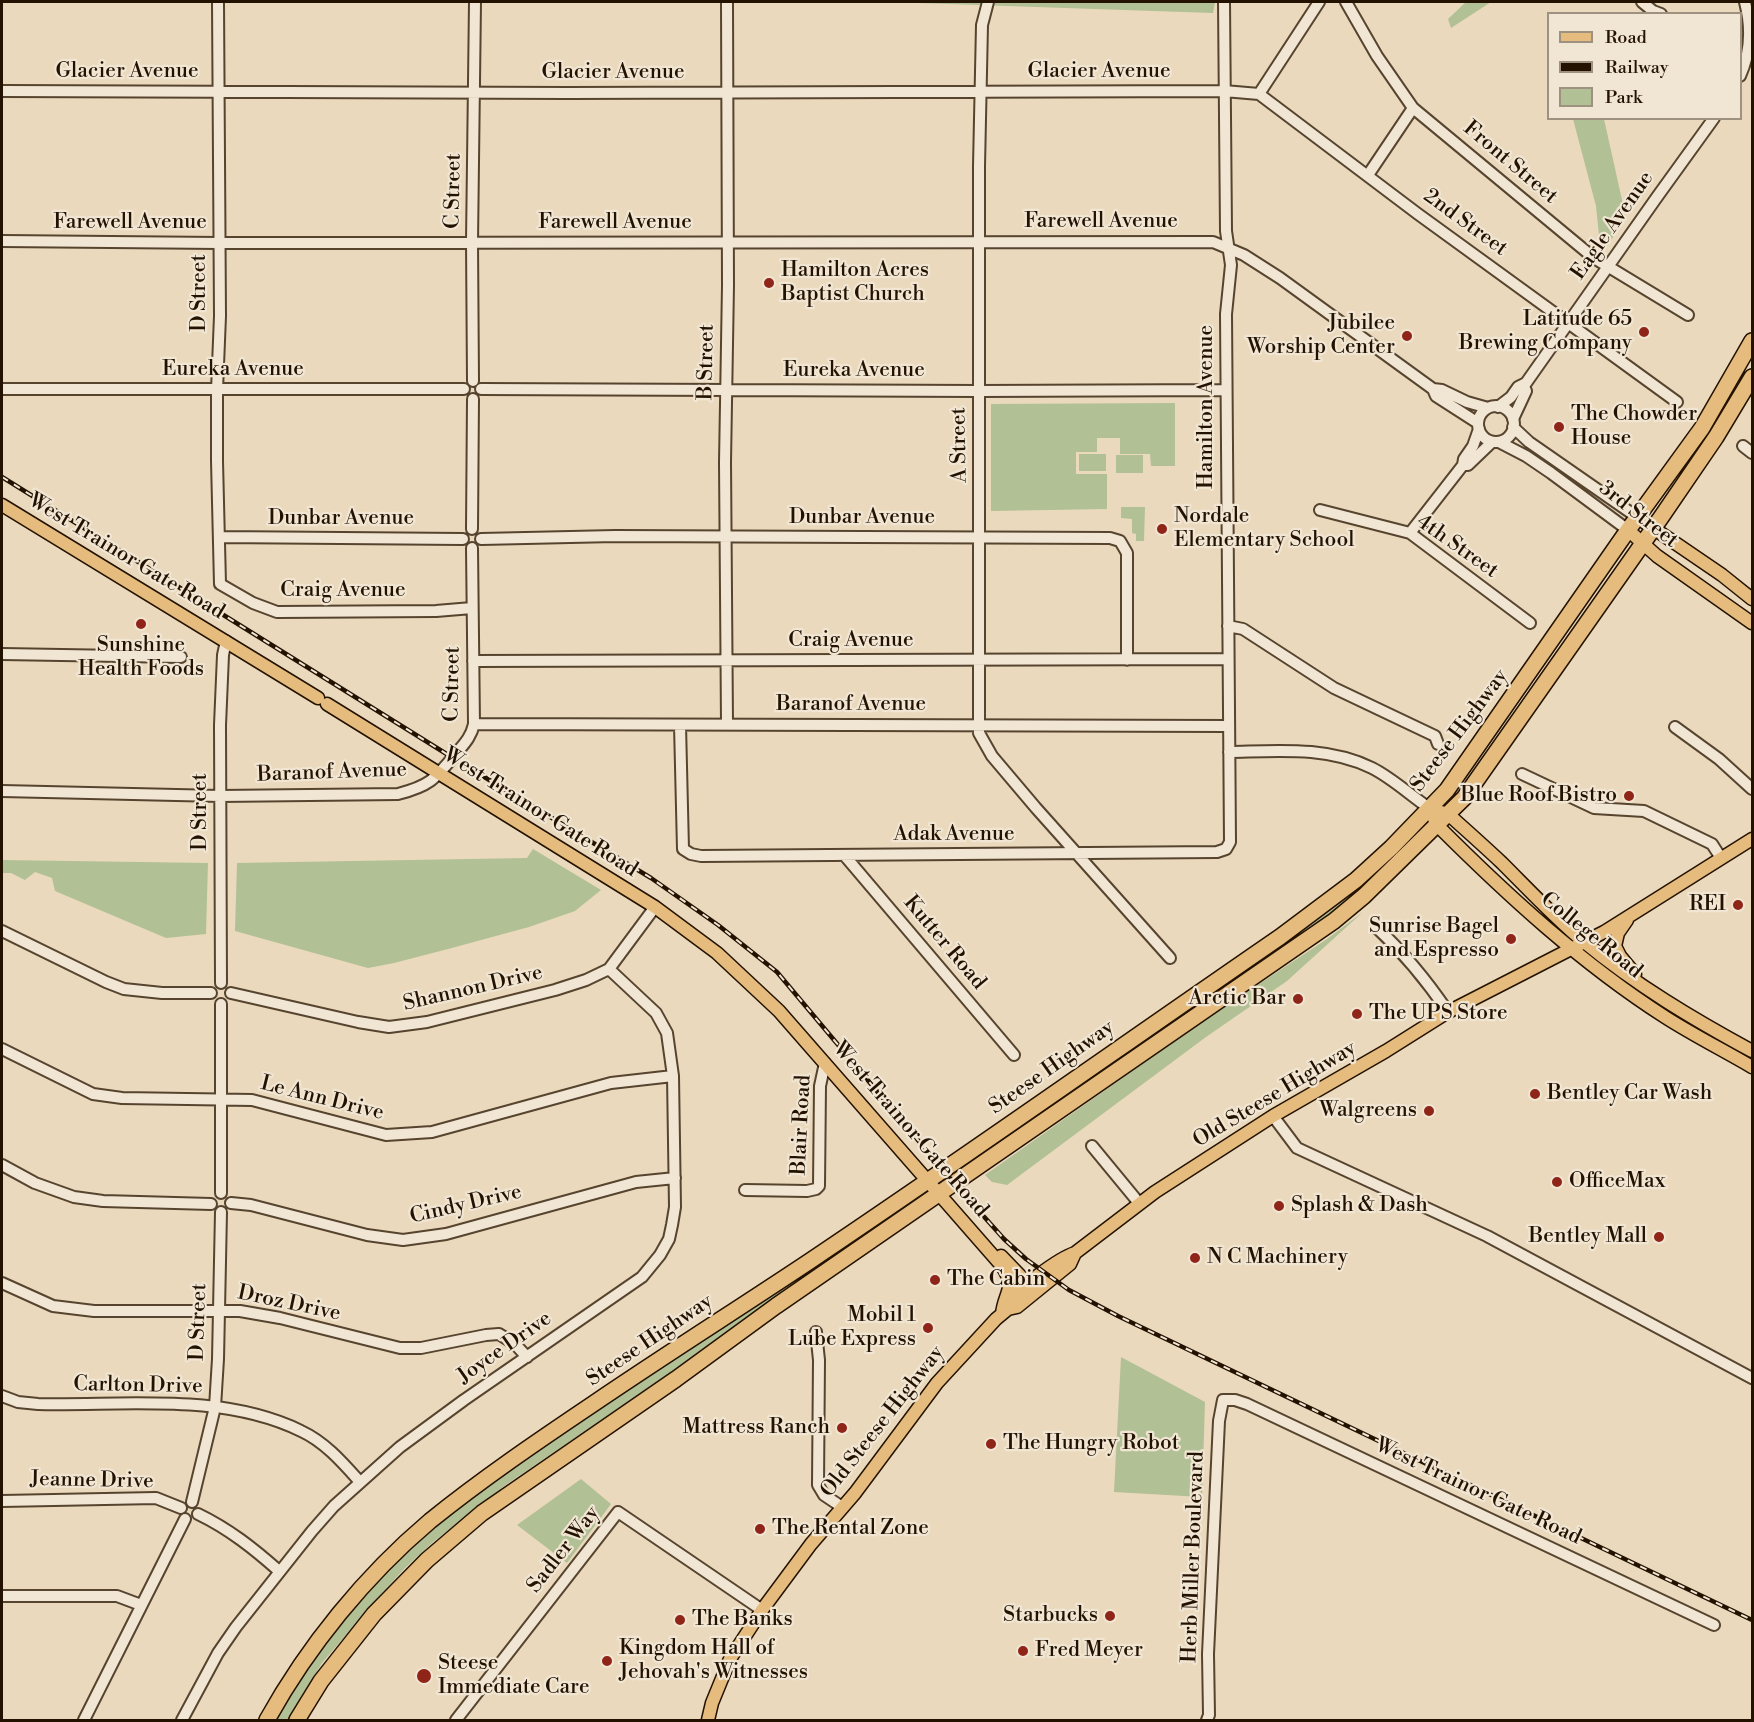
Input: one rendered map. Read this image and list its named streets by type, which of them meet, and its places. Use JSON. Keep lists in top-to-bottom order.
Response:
{
  "streets": {
    "highway": ["Steese Highway"],
    "main road": [
      "3rd Street",
      "West Trainor Gate Road",
      "College Road",
      "Old Steese Highway"
    ],
    "street": [
      "Glacier Avenue",
      "Front Street",
      "C Street",
      "Farewell Avenue",
      "2nd Street",
      "Eagle Avenue",
      "D Street",
      "B Street",
      "Eureka Avenue",
      "Hamilton Avenue",
      "A Street",
      "Dunbar Avenue",
      "4th Street",
      "Craig Avenue",
      "Baranof Avenue",
      "Adak Avenue",
      "Kutter Road",
      "Shannon Drive",
      "Le Ann Drive",
      "Blair Road",
      "Cindy Drive",
      "Droz Drive",
      "Joyce Drive",
      "Carlton Drive",
      "Jeanne Drive",
      "Sadler Way",
      "Herb Miller Boulevard"
    ]
  },
  "crossings": [
    ["Glacier Avenue", "C Street"],
    ["Glacier Avenue", "D Street"],
    ["Glacier Avenue", "B Street"],
    ["Glacier Avenue", "Hamilton Avenue"],
    ["Glacier Avenue", "A Street"],
    ["Front Street", "Eagle Avenue"],
    ["C Street", "Farewell Avenue"],
    ["C Street", "Eureka Avenue"],
    ["C Street", "Dunbar Avenue"],
    ["C Street", "West Trainor Gate Road"],
    ["C Street", "Craig Avenue"],
    ["C Street", "Baranof Avenue"],
    ["Farewell Avenue", "D Street"],
    ["Farewell Avenue", "B Street"],
    ["Farewell Avenue", "Hamilton Avenue"],
    ["Farewell Avenue", "A Street"],
    ["2nd Street", "Eagle Avenue"],
    ["Eagle Avenue", "3rd Street"],
    ["D Street", "Eureka Avenue"],
    ["D Street", "Dunbar Avenue"],
    ["D Street", "West Trainor Gate Road"],
    ["D Street", "Craig Avenue"],
    ["D Street", "Baranof Avenue"],
    ["D Street", "Shannon Drive"],
    ["D Street", "Cindy Drive"],
    ["D Street", "Droz Drive"],
    ["D Street", "Carlton Drive"],
    ["D Street", "Jeanne Drive"],
    ["B Street", "Eureka Avenue"],
    ["B Street", "Dunbar Avenue"],
    ["B Street", "Craig Avenue"],
    ["B Street", "Baranof Avenue"],
    ["Eureka Avenue", "Hamilton Avenue"],
    ["Eureka Avenue", "A Street"],
    ["Hamilton Avenue", "Craig Avenue"],
    ["Hamilton Avenue", "Baranof Avenue"],
    ["Hamilton Avenue", "Adak Avenue"],
    ["Hamilton Avenue", "College Road"],
    ["A Street", "Dunbar Avenue"],
    ["A Street", "Craig Avenue"],
    ["A Street", "Baranof Avenue"],
    ["A Street", "Adak Avenue"],
    ["3rd Street", "Steese Highway"],
    ["Dunbar Avenue", "Craig Avenue"],
    ["West Trainor Gate Road", "Baranof Avenue"],
    ["West Trainor Gate Road", "Steese Highway"],
    ["West Trainor Gate Road", "Shannon Drive"],
    ["West Trainor Gate Road", "Old Steese Highway"],
    ["West Trainor Gate Road", "Blair Road"],
    ["West Trainor Gate Road", "Herb Miller Boulevard"],
    ["Baranof Avenue", "Adak Avenue"],
    ["Steese Highway", "College Road"],
    ["Adak Avenue", "Kutter Road"],
    ["College Road", "Old Steese Highway"],
    ["Shannon Drive", "Joyce Drive"],
    ["Old Steese Highway", "Sadler Way"],
    ["Le Ann Drive", "Joyce Drive"],
    ["Cindy Drive", "Joyce Drive"],
    ["Droz Drive", "Joyce Drive"],
    ["Joyce Drive", "Carlton Drive"]
  ],
  "places": [
    "Hamilton Acres Baptist Church",
    "Latitude 65 Brewing Company",
    "Jubilee Worship Center",
    "The Chowder House",
    "Nordale Elementary School",
    "Sunshine Health Foods",
    "Blue Roof Bistro",
    "REI",
    "Sunrise Bagel and Espresso",
    "Arctic Bar",
    "The UPS Store",
    "Bentley Car Wash",
    "Walgreens",
    "OfficeMax",
    "Splash & Dash",
    "Bentley Mall",
    "N C Machinery",
    "The Cabin",
    "Mobil 1 Lube Express",
    "Mattress Ranch",
    "The Hungry Robot",
    "The Rental Zone",
    "Starbucks",
    "The Banks",
    "Fred Meyer",
    "Kingdom Hall of Jehovah's Witnesses",
    "Steese Immediate Care"
  ],
  "legend": ["Road", "Railway", "Park"]
}
